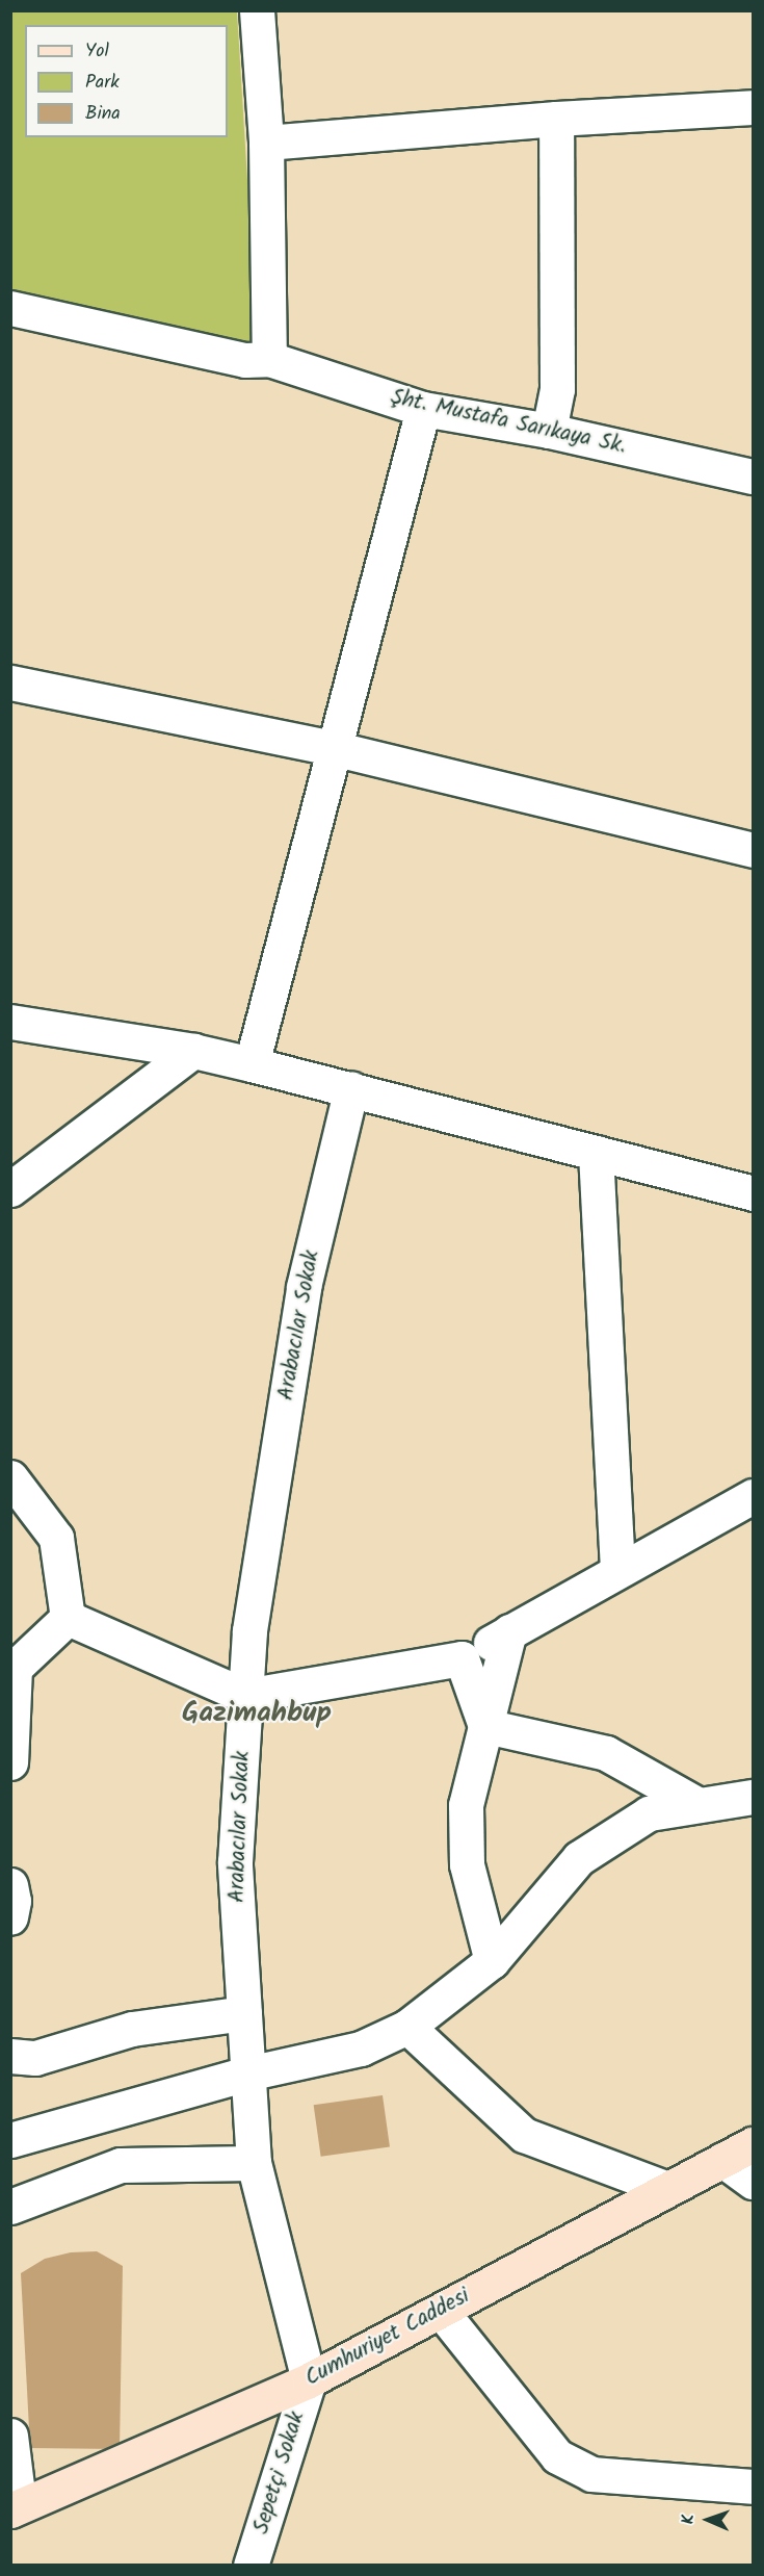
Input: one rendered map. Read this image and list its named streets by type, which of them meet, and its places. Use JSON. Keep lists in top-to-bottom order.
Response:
{
  "streets": {
    "main road": ["Cumhuriyet Caddesi"],
    "street": ["Şht. Mustafa Sarıkaya Sk.", "Arabacılar Sokak", "Sepetçi Sokak"]
  },
  "crossings": [
    ["Arabacılar Sokak", "Cumhuriyet Caddesi"],
    ["Arabacılar Sokak", "Sepetçi Sokak"],
    ["Cumhuriyet Caddesi", "Sepetçi Sokak"]
  ],
  "districts": ["Gazimahbup"],
  "legend": ["Yol", "Park", "Bina"],
  "north": "left"
}
